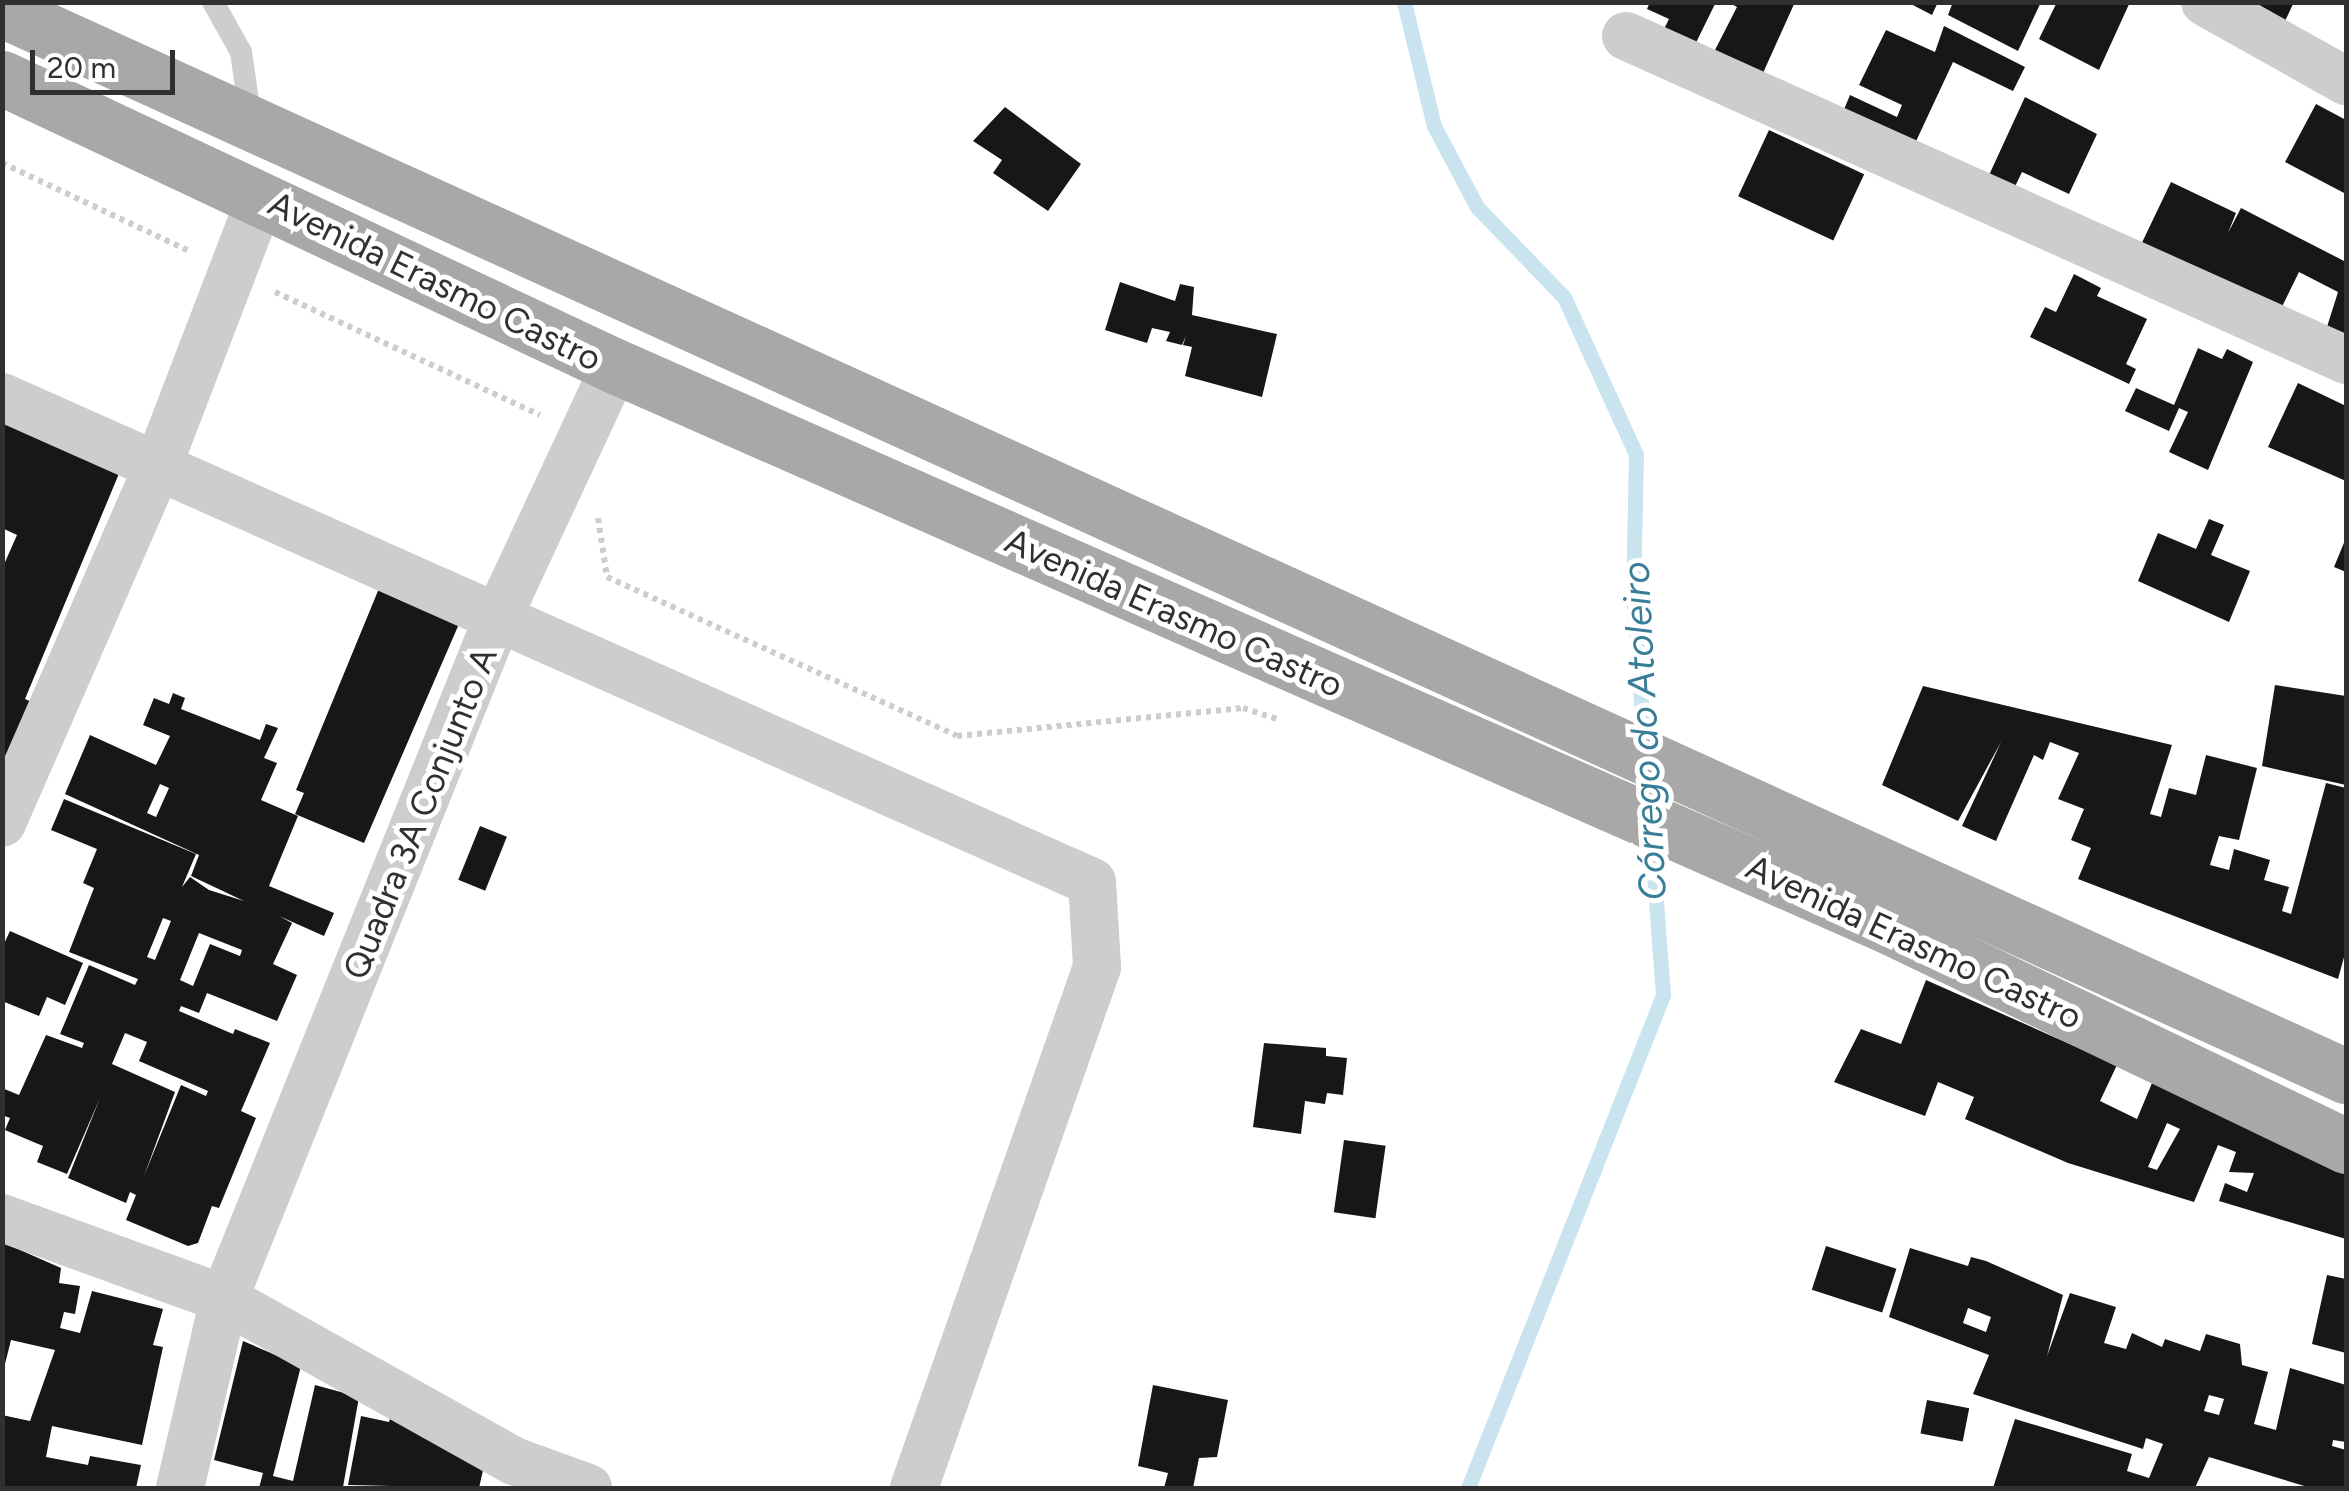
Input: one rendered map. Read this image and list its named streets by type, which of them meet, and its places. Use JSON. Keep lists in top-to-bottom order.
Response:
{
  "streets": {
    "main road": ["Avenida Erasmo Castro"],
    "street": ["Quadra 3A Conjunto A"]
  },
  "water": ["Córrego do Atoleiro"],
  "scale_bar": "20 m"
}
